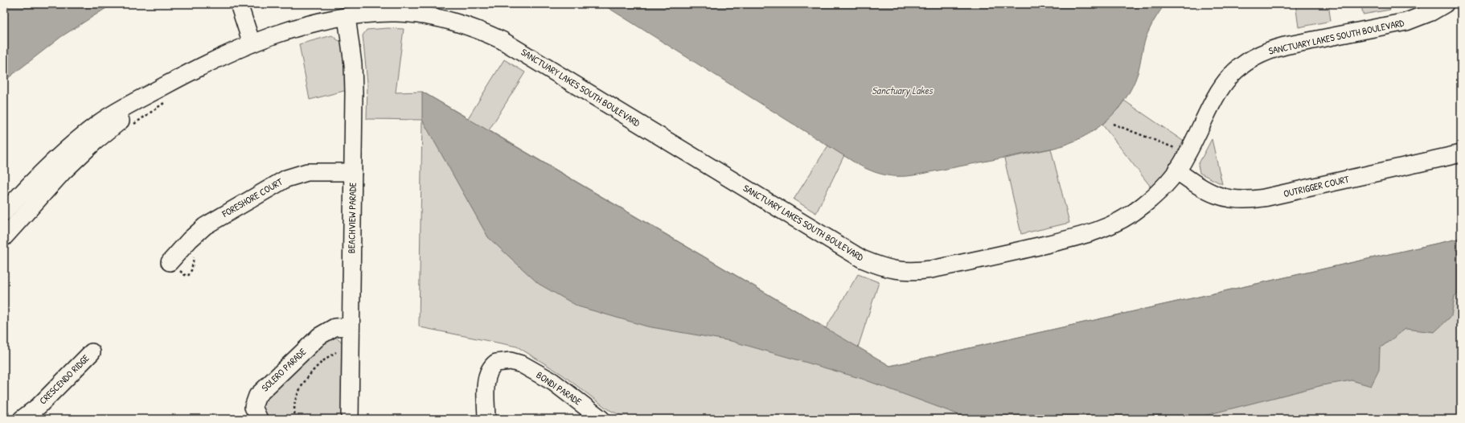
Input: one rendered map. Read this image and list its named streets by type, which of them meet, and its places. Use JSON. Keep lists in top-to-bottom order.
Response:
{
  "streets": {
    "street": [
      "SANCTUARY LAKES SOUTH BOULEVARD",
      "OUTRIGGER COURT",
      "FORESHORE COURT",
      "BEACHVIEW PARADE",
      "SOLERO PARADE",
      "CRESCENDO RIDGE",
      "BONDI PARADE"
    ]
  },
  "crossings": [
    ["SANCTUARY LAKES SOUTH BOULEVARD", "OUTRIGGER COURT"],
    ["SANCTUARY LAKES SOUTH BOULEVARD", "BEACHVIEW PARADE"],
    ["FORESHORE COURT", "BEACHVIEW PARADE"],
    ["BEACHVIEW PARADE", "SOLERO PARADE"]
  ],
  "water": ["Sanctuary Lakes"]
}
